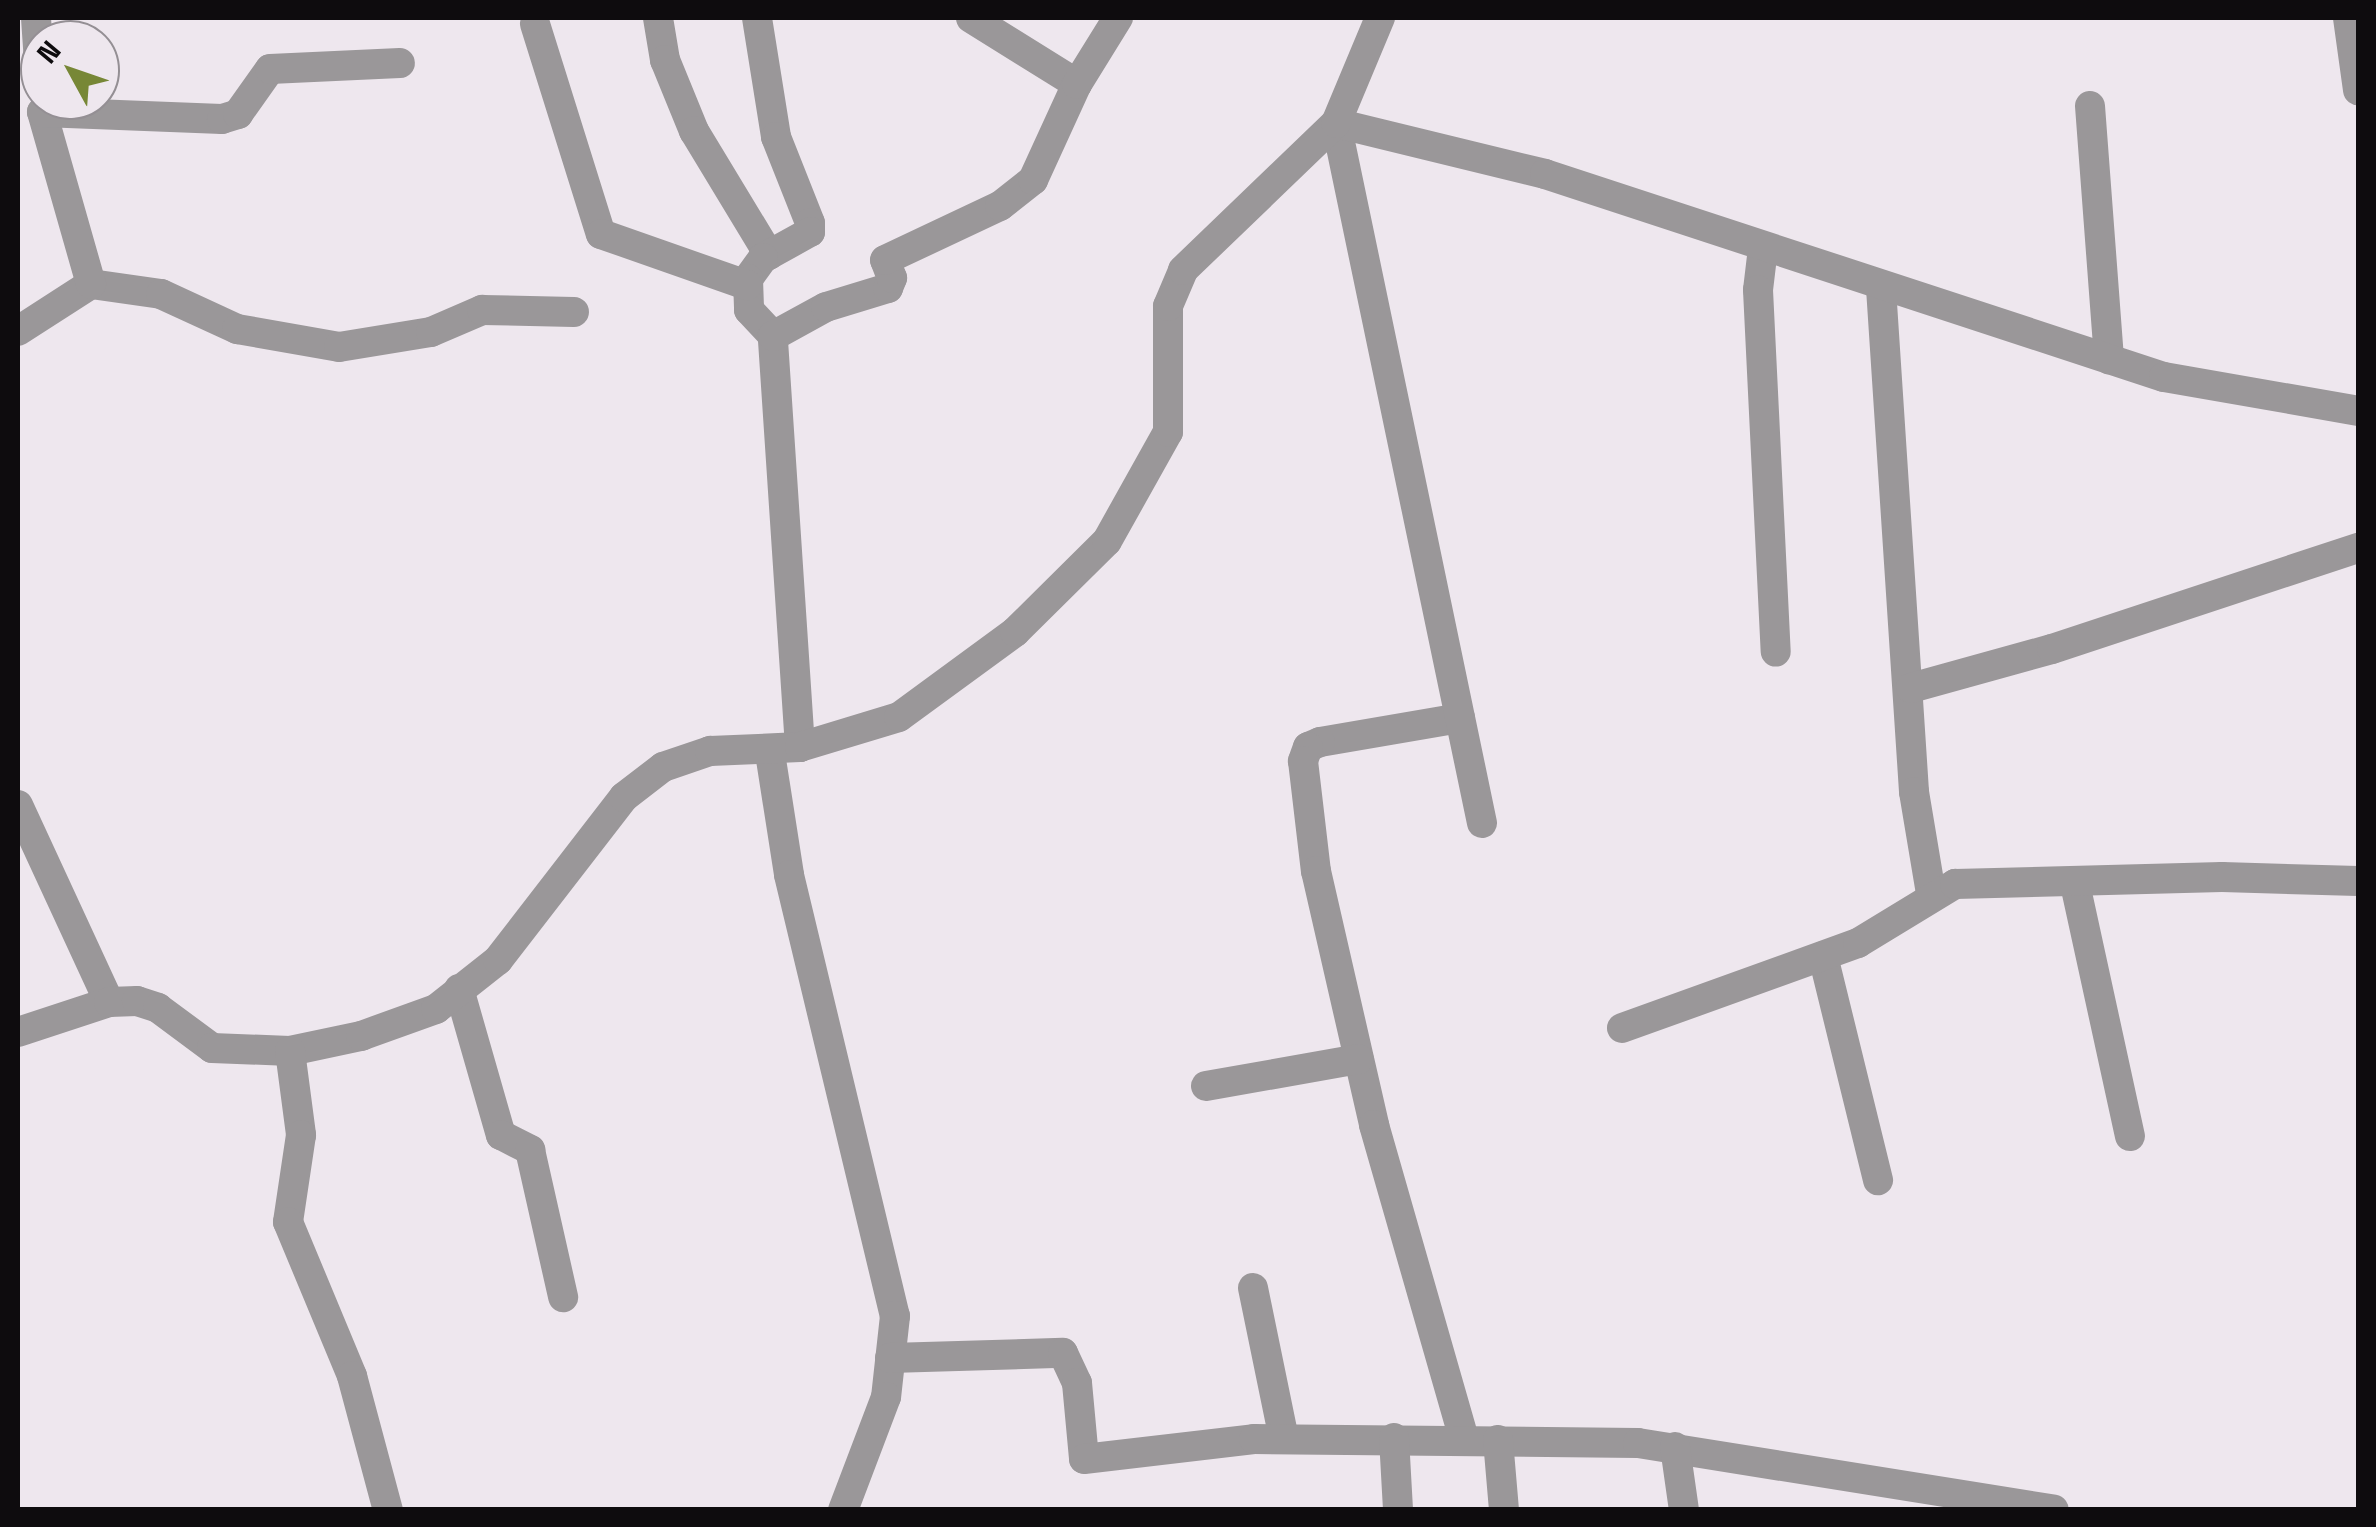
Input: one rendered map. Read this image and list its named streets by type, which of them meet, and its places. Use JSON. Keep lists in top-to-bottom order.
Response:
{
  "north": "top left"
}
